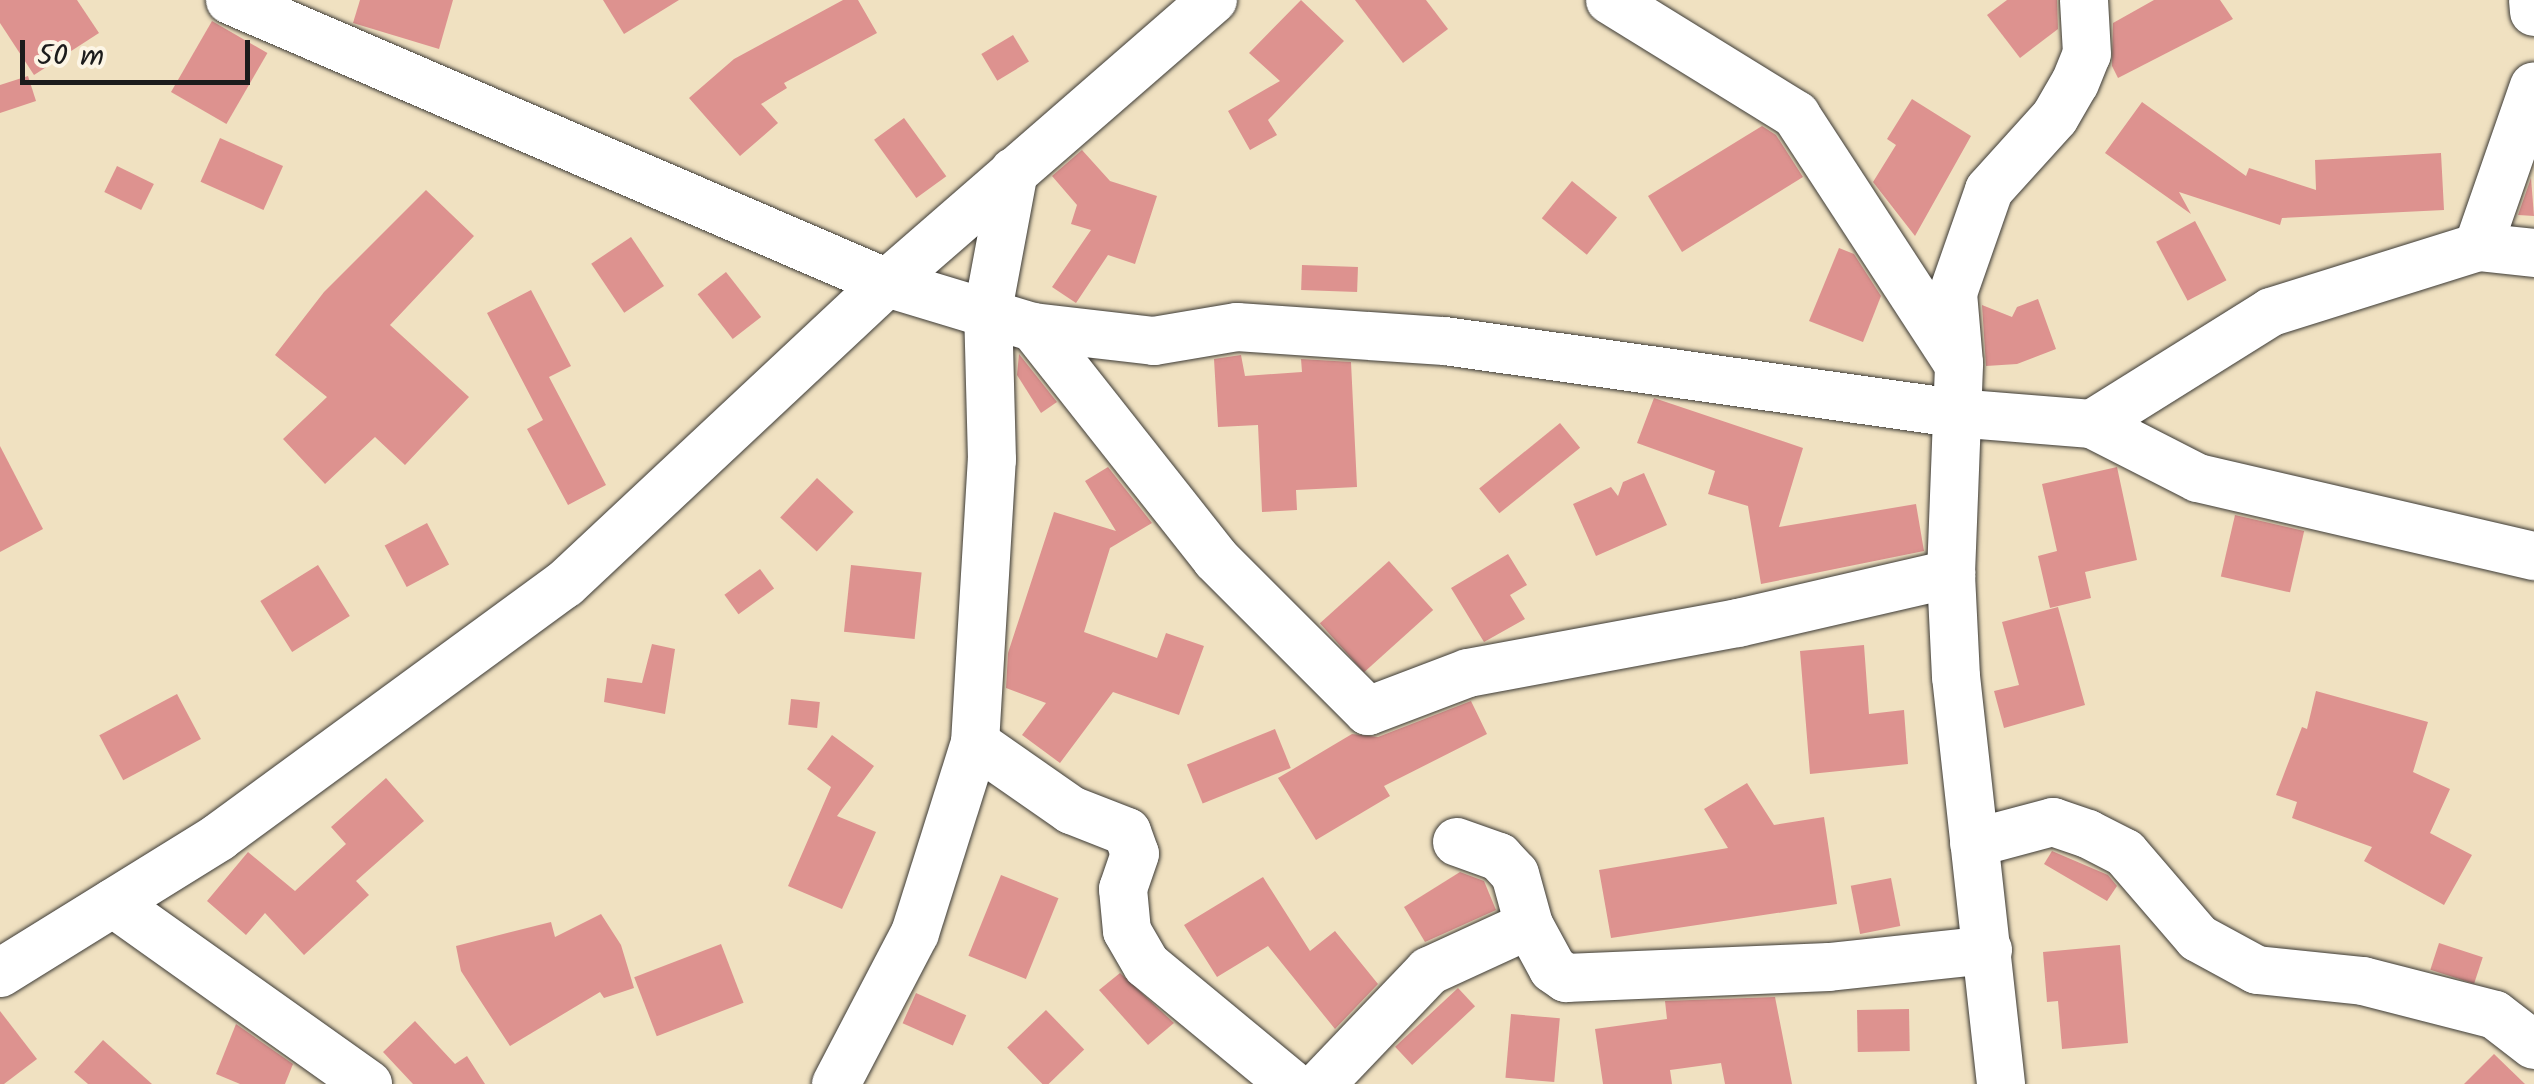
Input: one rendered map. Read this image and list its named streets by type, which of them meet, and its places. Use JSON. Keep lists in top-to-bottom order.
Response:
{
  "scale_bar": "50 m"
}
